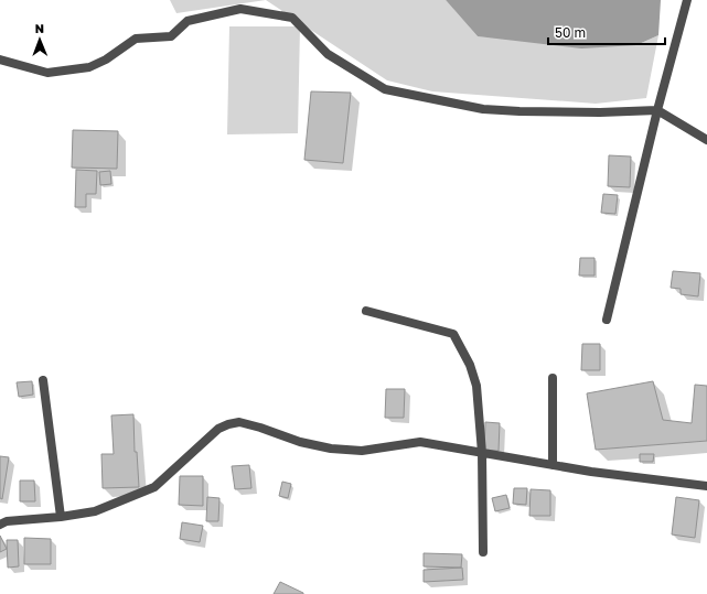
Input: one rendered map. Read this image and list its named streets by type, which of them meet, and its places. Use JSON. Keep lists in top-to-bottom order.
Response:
{
  "scale_bar": "50 m",
  "north": "top"
}
